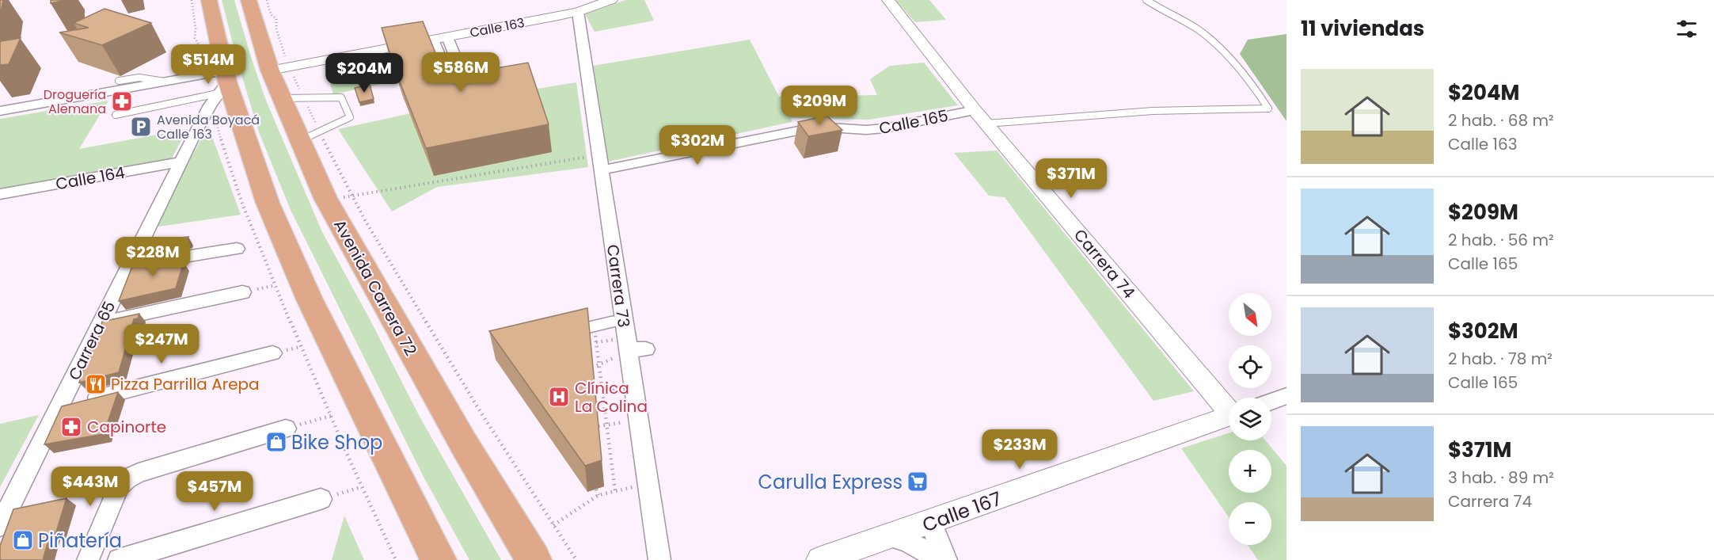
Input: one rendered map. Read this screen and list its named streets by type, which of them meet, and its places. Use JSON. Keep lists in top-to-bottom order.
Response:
{
  "streets": {
    "highway": ["Avenida Carrera 72"],
    "street": [
      "Calle 163",
      "Calle 165",
      "Calle 164",
      "Carrera 74",
      "Carrera 73",
      "Carrera 65",
      "Calle 167"
    ]
  },
  "crossings": [
    ["Calle 163", "Carrera 73"],
    ["Calle 163", "Avenida Carrera 72"],
    ["Calle 165", "Carrera 74"],
    ["Calle 165", "Carrera 73"],
    ["Calle 164", "Carrera 65"]
  ],
  "places": {
    "pharmacy": ["Droguería Alemana", "Capinorte"],
    "parking": ["Avenida Boyacá Calle 163"],
    "restaurant": ["Pizza Parrilla Arepa"],
    "hospital": ["Clínica La Colina"],
    "shop": ["Bike Shop", "Piñatería"],
    "supermarket": ["Carulla Express"]
  },
  "north": "bottom right",
  "page": {
    "heading": "11 viviendas",
    "price": [
      "$514M",
      "$586M",
      "$204M",
      "$209M",
      "$302M",
      "$371M",
      "$228M",
      "$247M",
      "$233M",
      "$443M",
      "$457M"
    ],
    "list": [
      {
        "name": "$204M",
        "note": "2 hab. · 68 m² · Calle 163"
      },
      {
        "name": "$209M",
        "note": "2 hab. · 56 m² · Calle 165"
      },
      {
        "name": "$302M",
        "note": "2 hab. · 78 m² · Calle 165"
      },
      {
        "name": "$371M",
        "note": "3 hab. · 89 m² · Carrera 74"
      }
    ],
    "map_buttons": ["+", "−"]
  }
}
